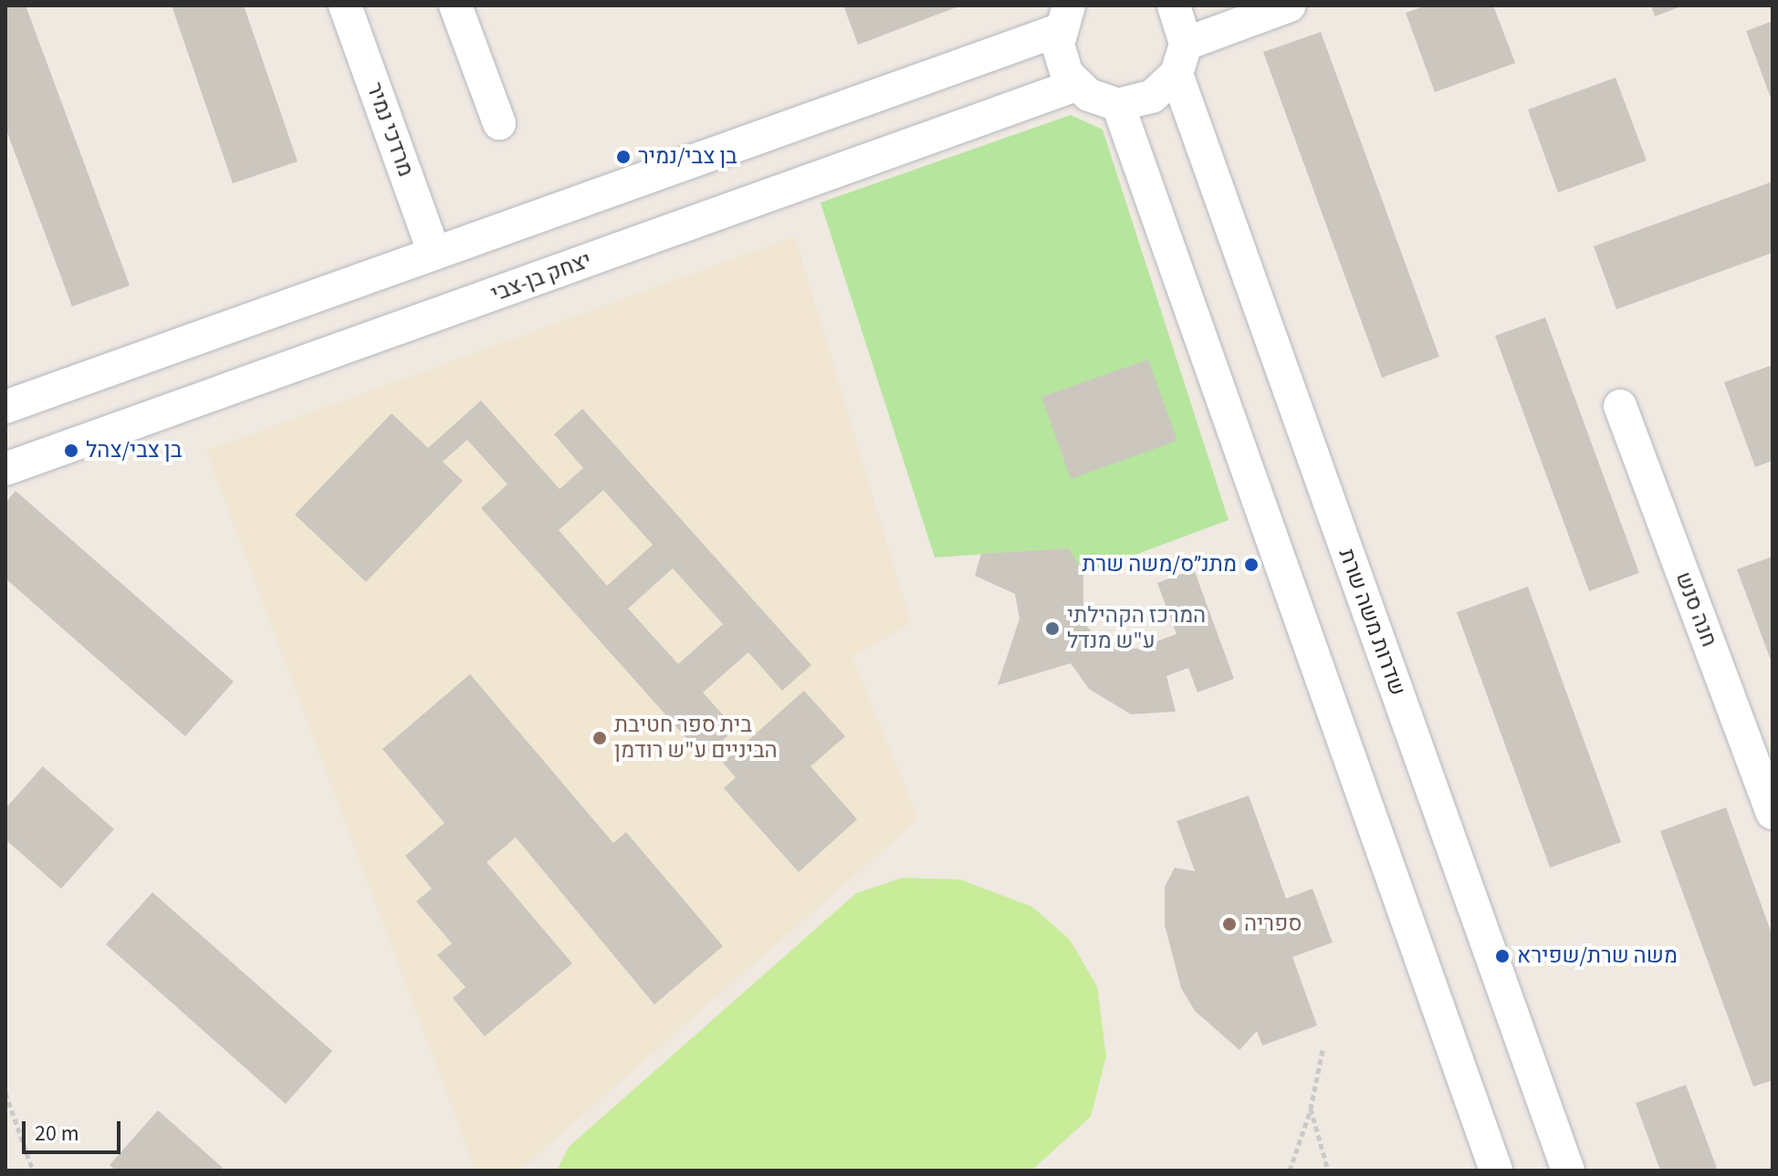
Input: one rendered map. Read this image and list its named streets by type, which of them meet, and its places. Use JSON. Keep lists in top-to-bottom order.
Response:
{
  "streets": {
    "street": [
      "מרדכי נמיר",
      "יצחק בן-צבי",
      "חנה סנש",
      "שדרות משה שרת"
    ]
  },
  "places": [
    "בן צבי/נמיר",
    "בן צבי/צהל",
    "מתנ״ס/משה שרת",
    "המרכז הקהילתי ע\"ש מנדל",
    "בית ספר חטיבת הביניים ע\"ש רודמן",
    "ספריה",
    "משה שרת/שפירא"
  ],
  "scale_bar": "20 m"
}
